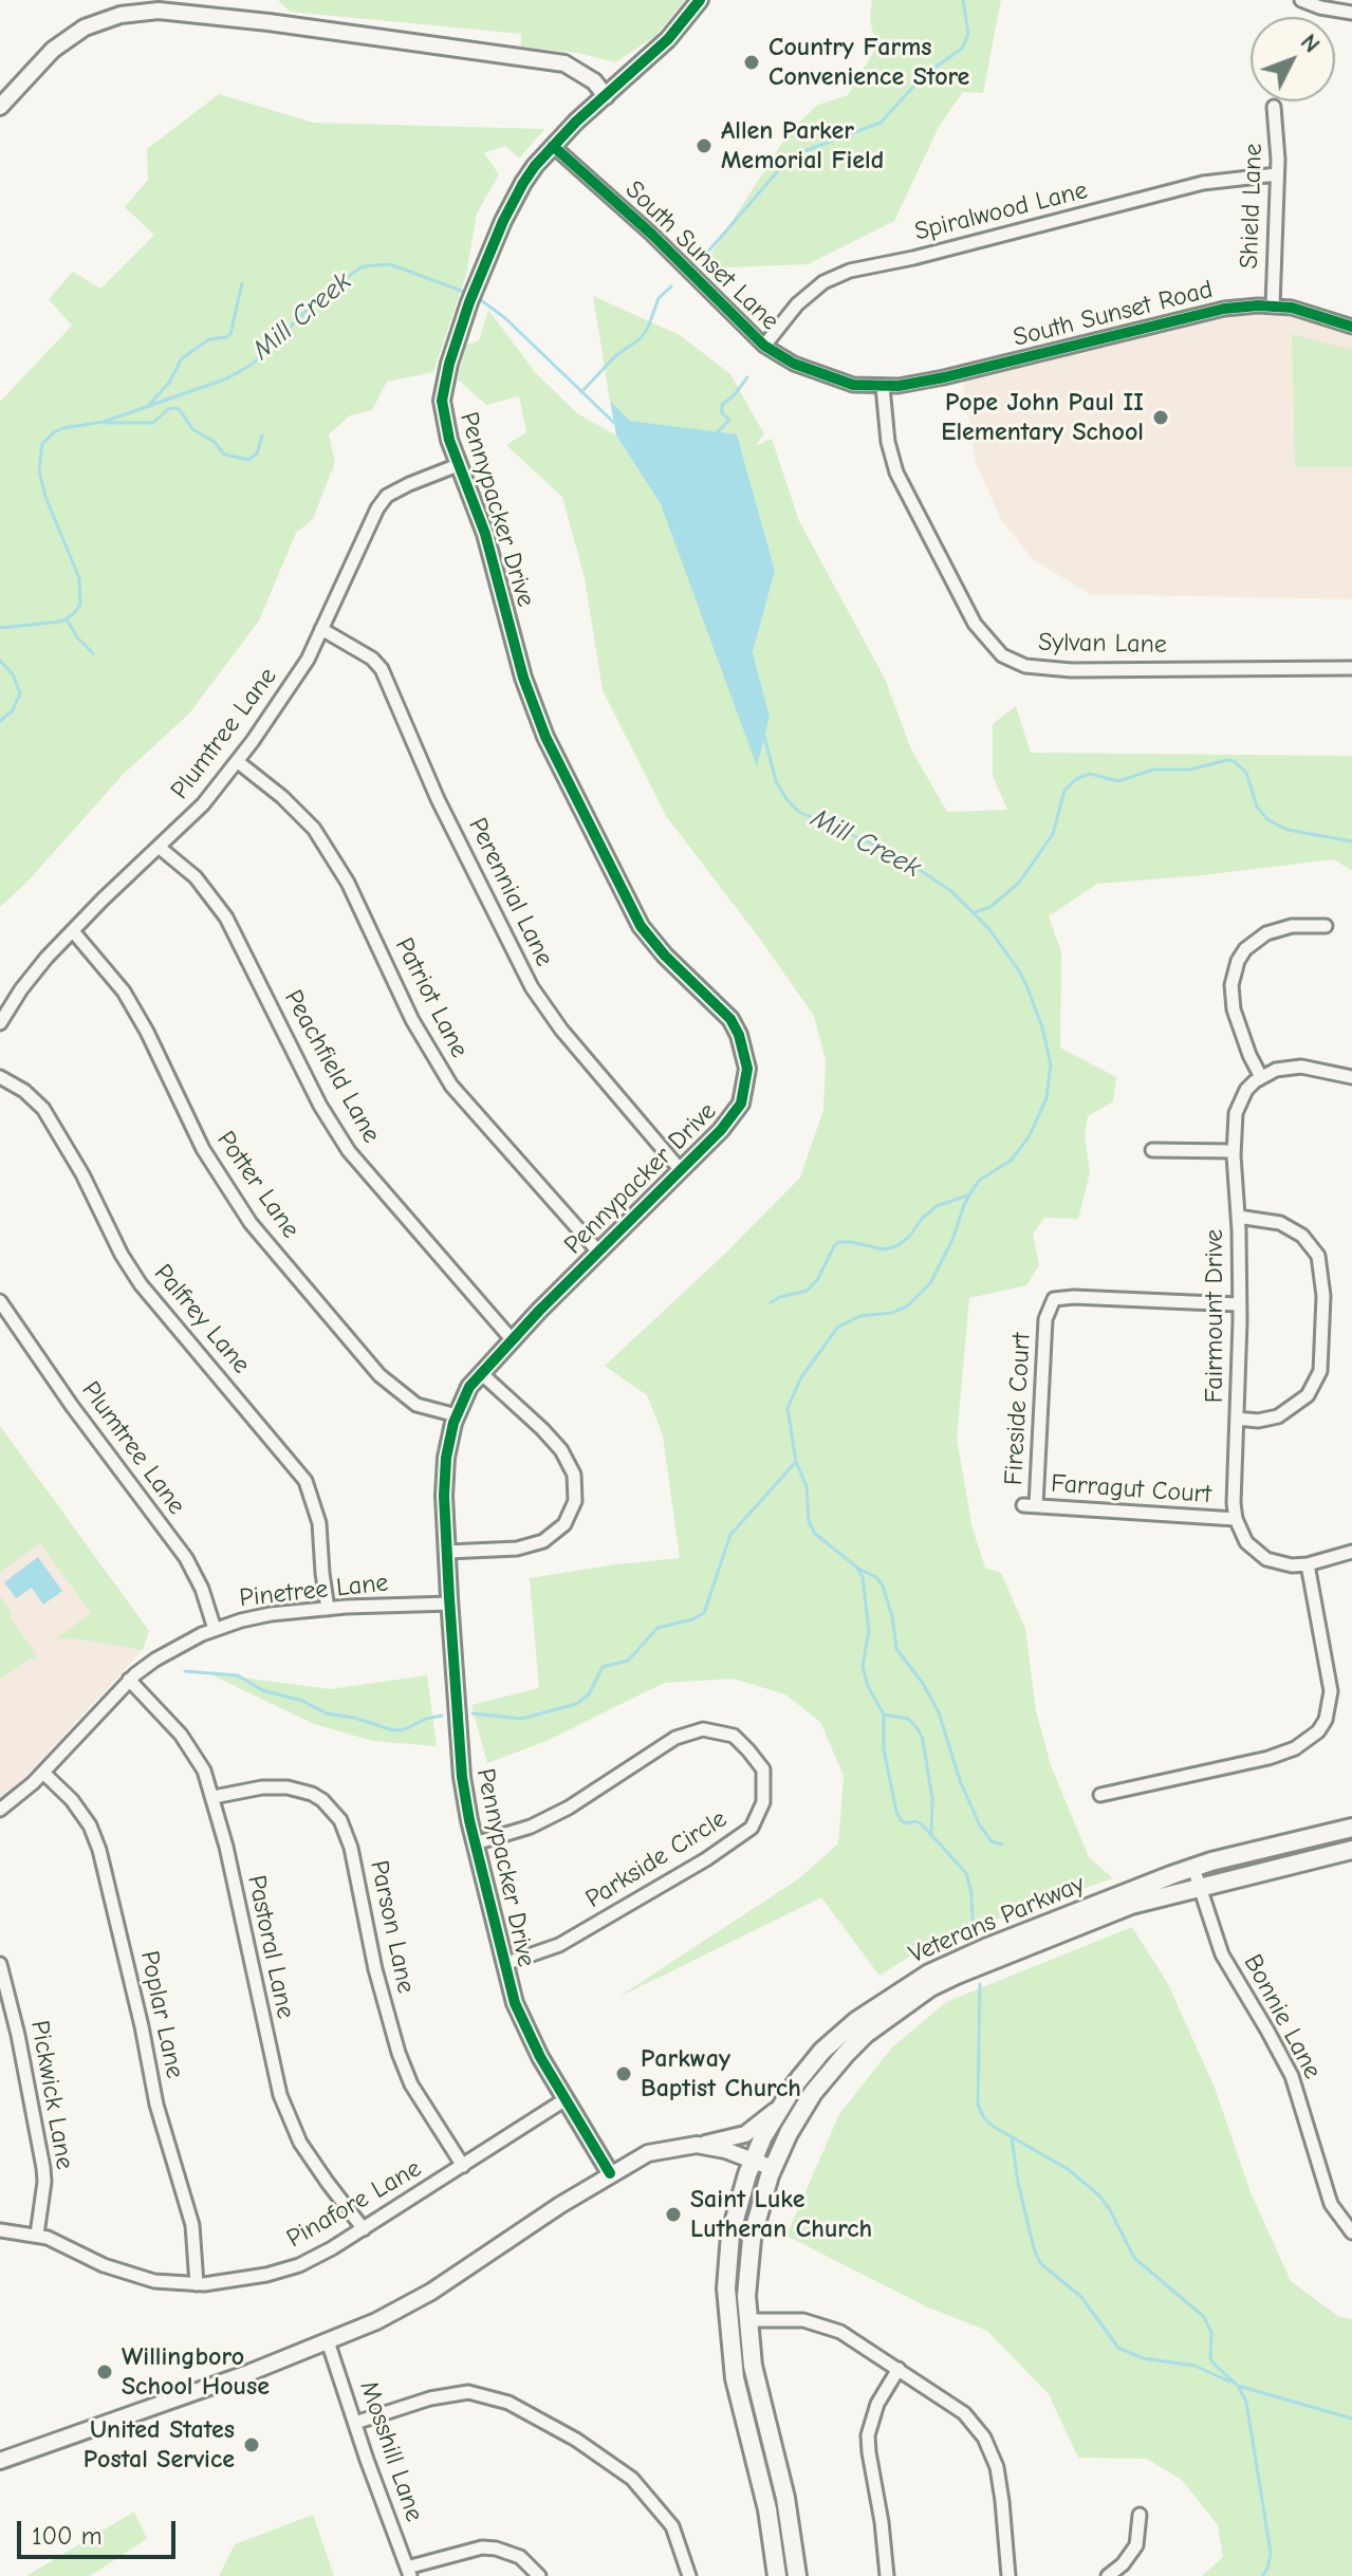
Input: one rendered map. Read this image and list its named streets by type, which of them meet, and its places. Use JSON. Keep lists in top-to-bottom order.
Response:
{
  "streets": {
    "main road": ["Veterans Parkway"],
    "street": [
      "Shield Lane",
      "Spiralwood Lane",
      "South Sunset Lane",
      "South Sunset Road",
      "Pennypacker Drive",
      "Sylvan Lane",
      "Plumtree Lane",
      "Perennial Lane",
      "Patriot Lane",
      "Peachfield Lane",
      "Potter Lane",
      "Fairmount Drive",
      "Palfrey Lane",
      "Fireside Court",
      "Farragut Court",
      "Pinetree Lane",
      "Parkside Circle",
      "Parson Lane",
      "Pastoral Lane",
      "Poplar Lane",
      "Bonnie Lane",
      "Pickwick Lane",
      "Pinafore Lane",
      "Mosshill Lane"
    ]
  },
  "crossings": [
    ["Shield Lane", "Spiralwood Lane"],
    ["Shield Lane", "South Sunset Road"],
    ["Spiralwood Lane", "South Sunset Lane"],
    ["South Sunset Lane", "South Sunset Road"],
    ["South Sunset Lane", "Pennypacker Drive"],
    ["South Sunset Lane", "Sylvan Lane"],
    ["South Sunset Road", "Sylvan Lane"],
    ["Pennypacker Drive", "Plumtree Lane"],
    ["Pennypacker Drive", "Perennial Lane"],
    ["Pennypacker Drive", "Patriot Lane"],
    ["Pennypacker Drive", "Peachfield Lane"],
    ["Pennypacker Drive", "Potter Lane"],
    ["Pennypacker Drive", "Pinetree Lane"],
    ["Pennypacker Drive", "Parkside Circle"],
    ["Pennypacker Drive", "Pinafore Lane"],
    ["Plumtree Lane", "Perennial Lane"],
    ["Plumtree Lane", "Patriot Lane"],
    ["Plumtree Lane", "Peachfield Lane"],
    ["Plumtree Lane", "Potter Lane"],
    ["Plumtree Lane", "Pinetree Lane"],
    ["Fairmount Drive", "Fireside Court"],
    ["Fairmount Drive", "Farragut Court"],
    ["Palfrey Lane", "Pinetree Lane"],
    ["Fireside Court", "Farragut Court"],
    ["Pinetree Lane", "Pastoral Lane"],
    ["Pinetree Lane", "Poplar Lane"],
    ["Veterans Parkway", "Bonnie Lane"],
    ["Parson Lane", "Pastoral Lane"],
    ["Parson Lane", "Pinafore Lane"],
    ["Pastoral Lane", "Pinafore Lane"],
    ["Poplar Lane", "Pinafore Lane"],
    ["Pickwick Lane", "Pinafore Lane"]
  ],
  "water": ["Mill Creek"],
  "places": [
    "Country Farms Convenience Store",
    "Allen Parker Memorial Field",
    "Pope John Paul II Elementary School",
    "Parkway Baptist Church",
    "Saint Luke Lutheran Church",
    "Willingboro School House",
    "United States Postal Service"
  ],
  "scale_bar": "100 m",
  "north": "top right"
}
